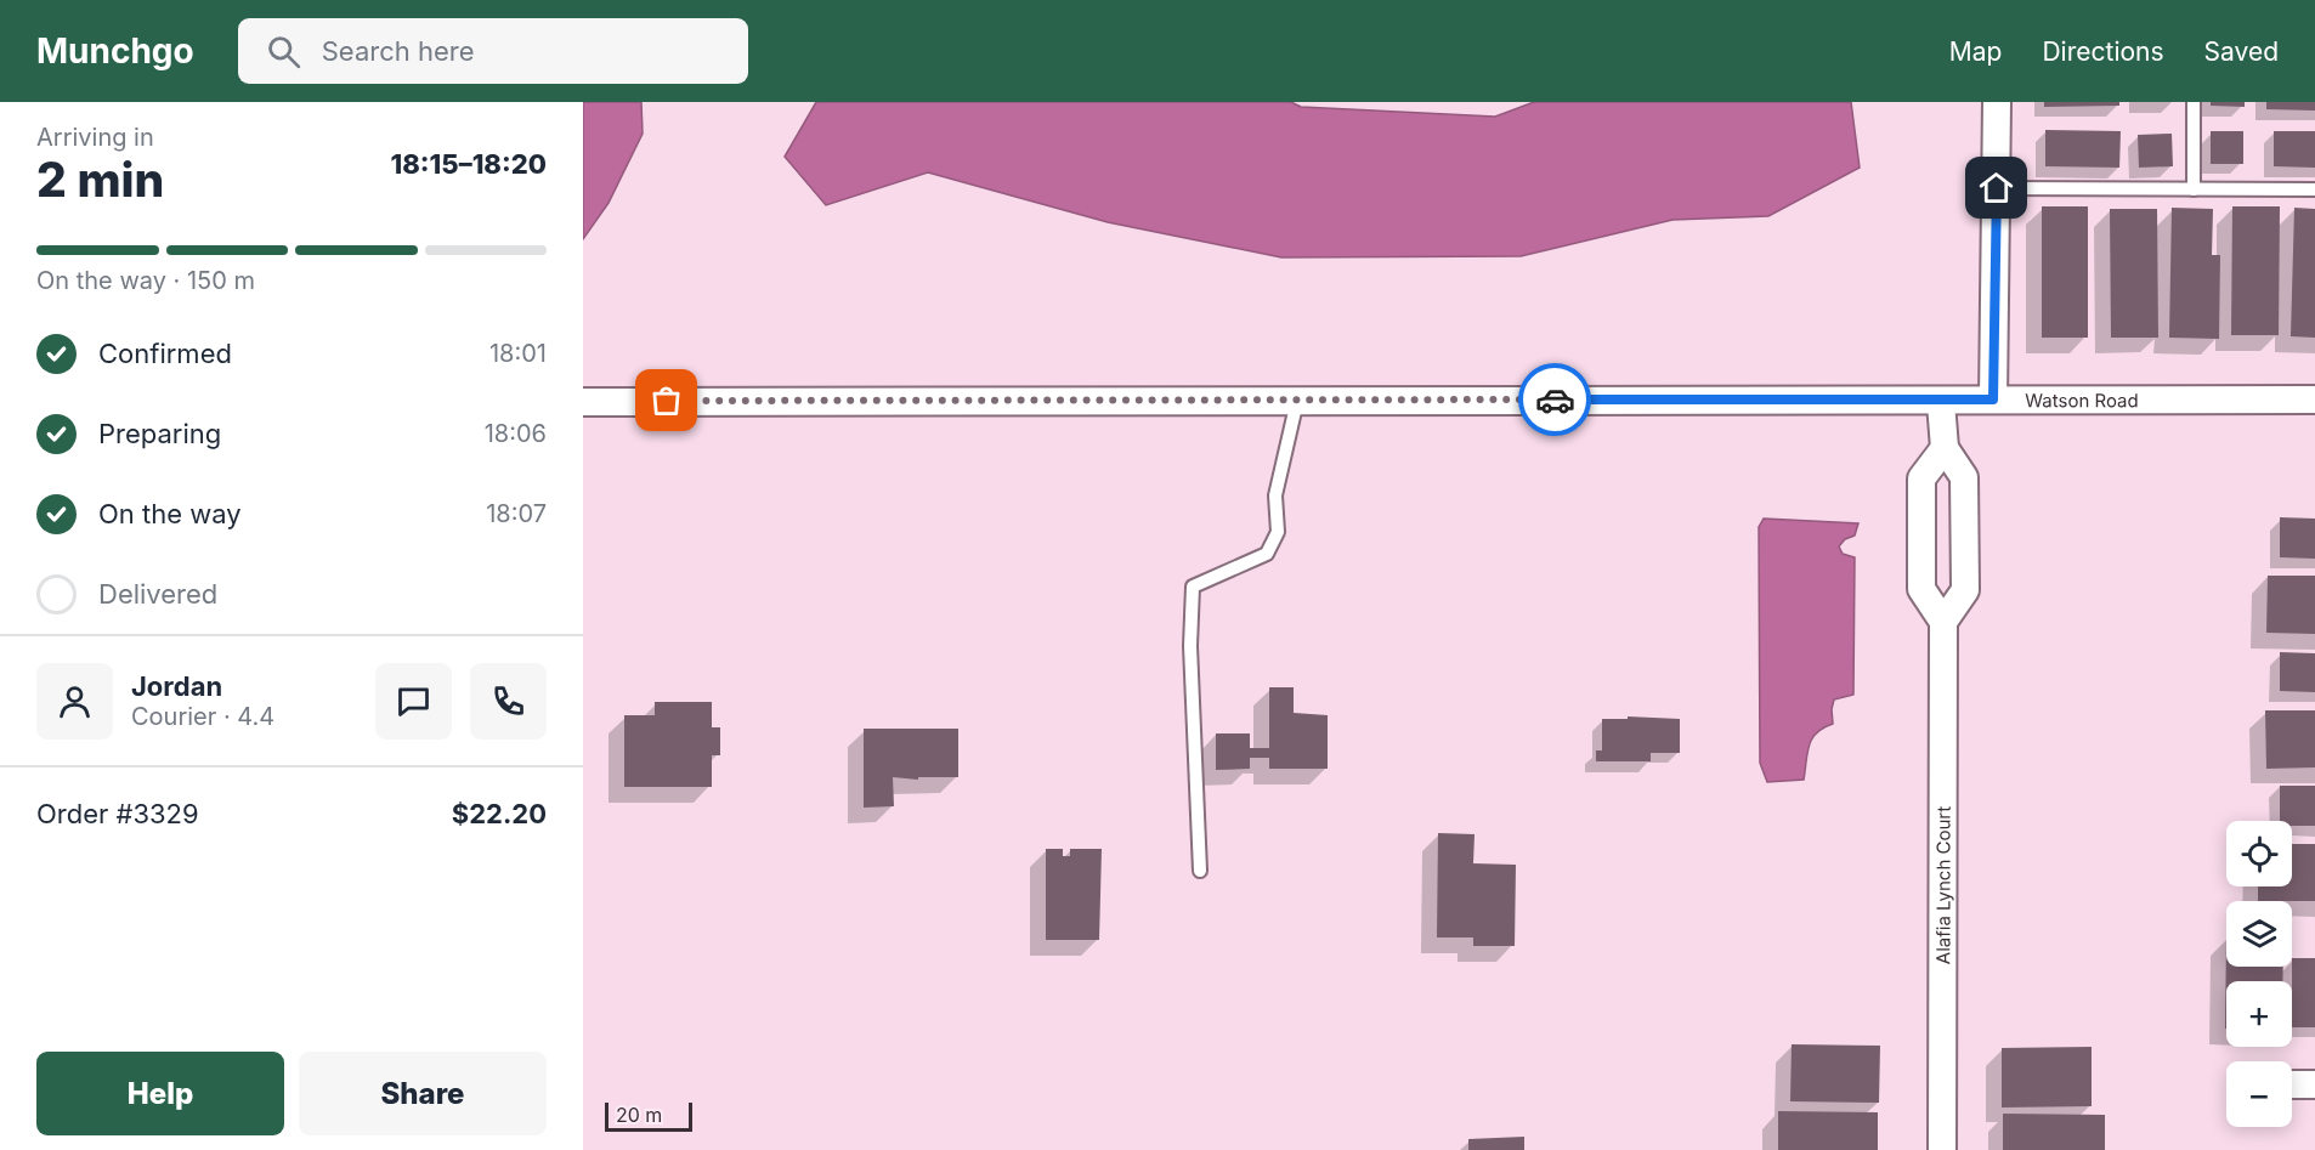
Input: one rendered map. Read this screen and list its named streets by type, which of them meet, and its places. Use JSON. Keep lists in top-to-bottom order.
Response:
{
  "streets": {
    "street": ["Watson Road", "Alafia Lynch Court"]
  },
  "scale_bar": "20 m",
  "page": {
    "header": "Munchgo",
    "search": "Search here",
    "nav": ["Map", "Directions", "Saved"],
    "heading": ["2 min", "Arriving in", "18:15–18:20"],
    "panel": [
      "Jordan",
      "Courier · 4.4",
      "Order #3329",
      "$22.20"
    ],
    "bar": "On the way · 150 m",
    "list": [
      ["Confirmed", "18:01"],
      ["Preparing", "18:06"],
      ["On the way", "18:07"],
      "Delivered"
    ],
    "map_buttons": ["+", "−"],
    "buttons": ["Help", "Share"],
    "scale": "20 m"
  }
}
